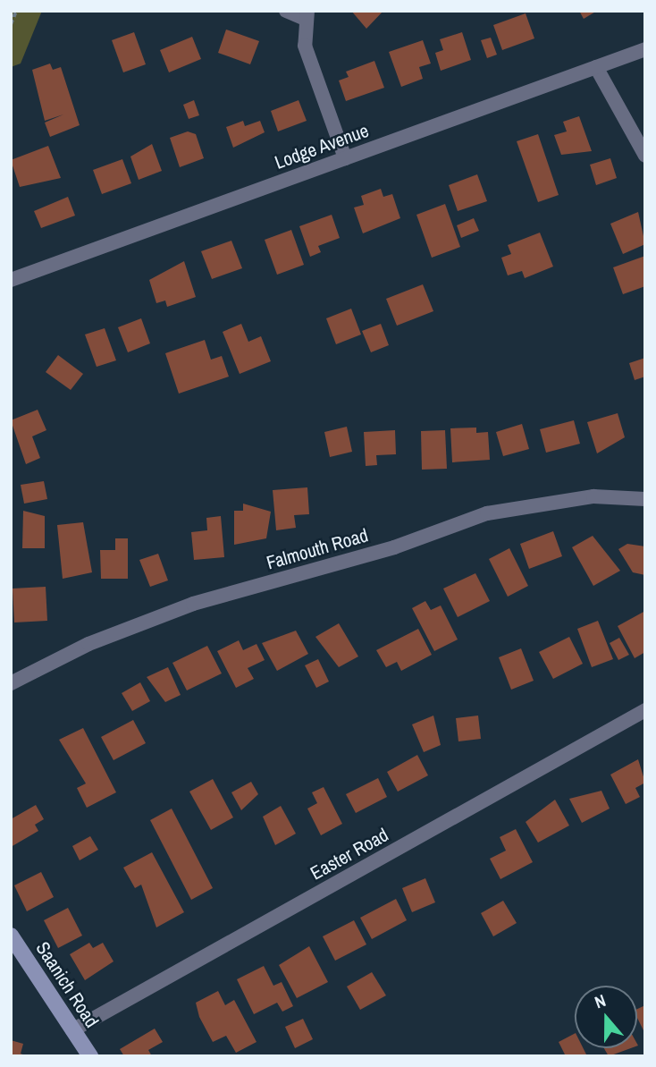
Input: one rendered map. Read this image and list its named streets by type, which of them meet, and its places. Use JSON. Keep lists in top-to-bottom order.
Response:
{
  "streets": {
    "main road": ["Saanich Road"],
    "street": ["Lodge Avenue", "Falmouth Road", "Easter Road"]
  },
  "crossings": [
    ["Easter Road", "Saanich Road"]
  ],
  "north": "top"
}
